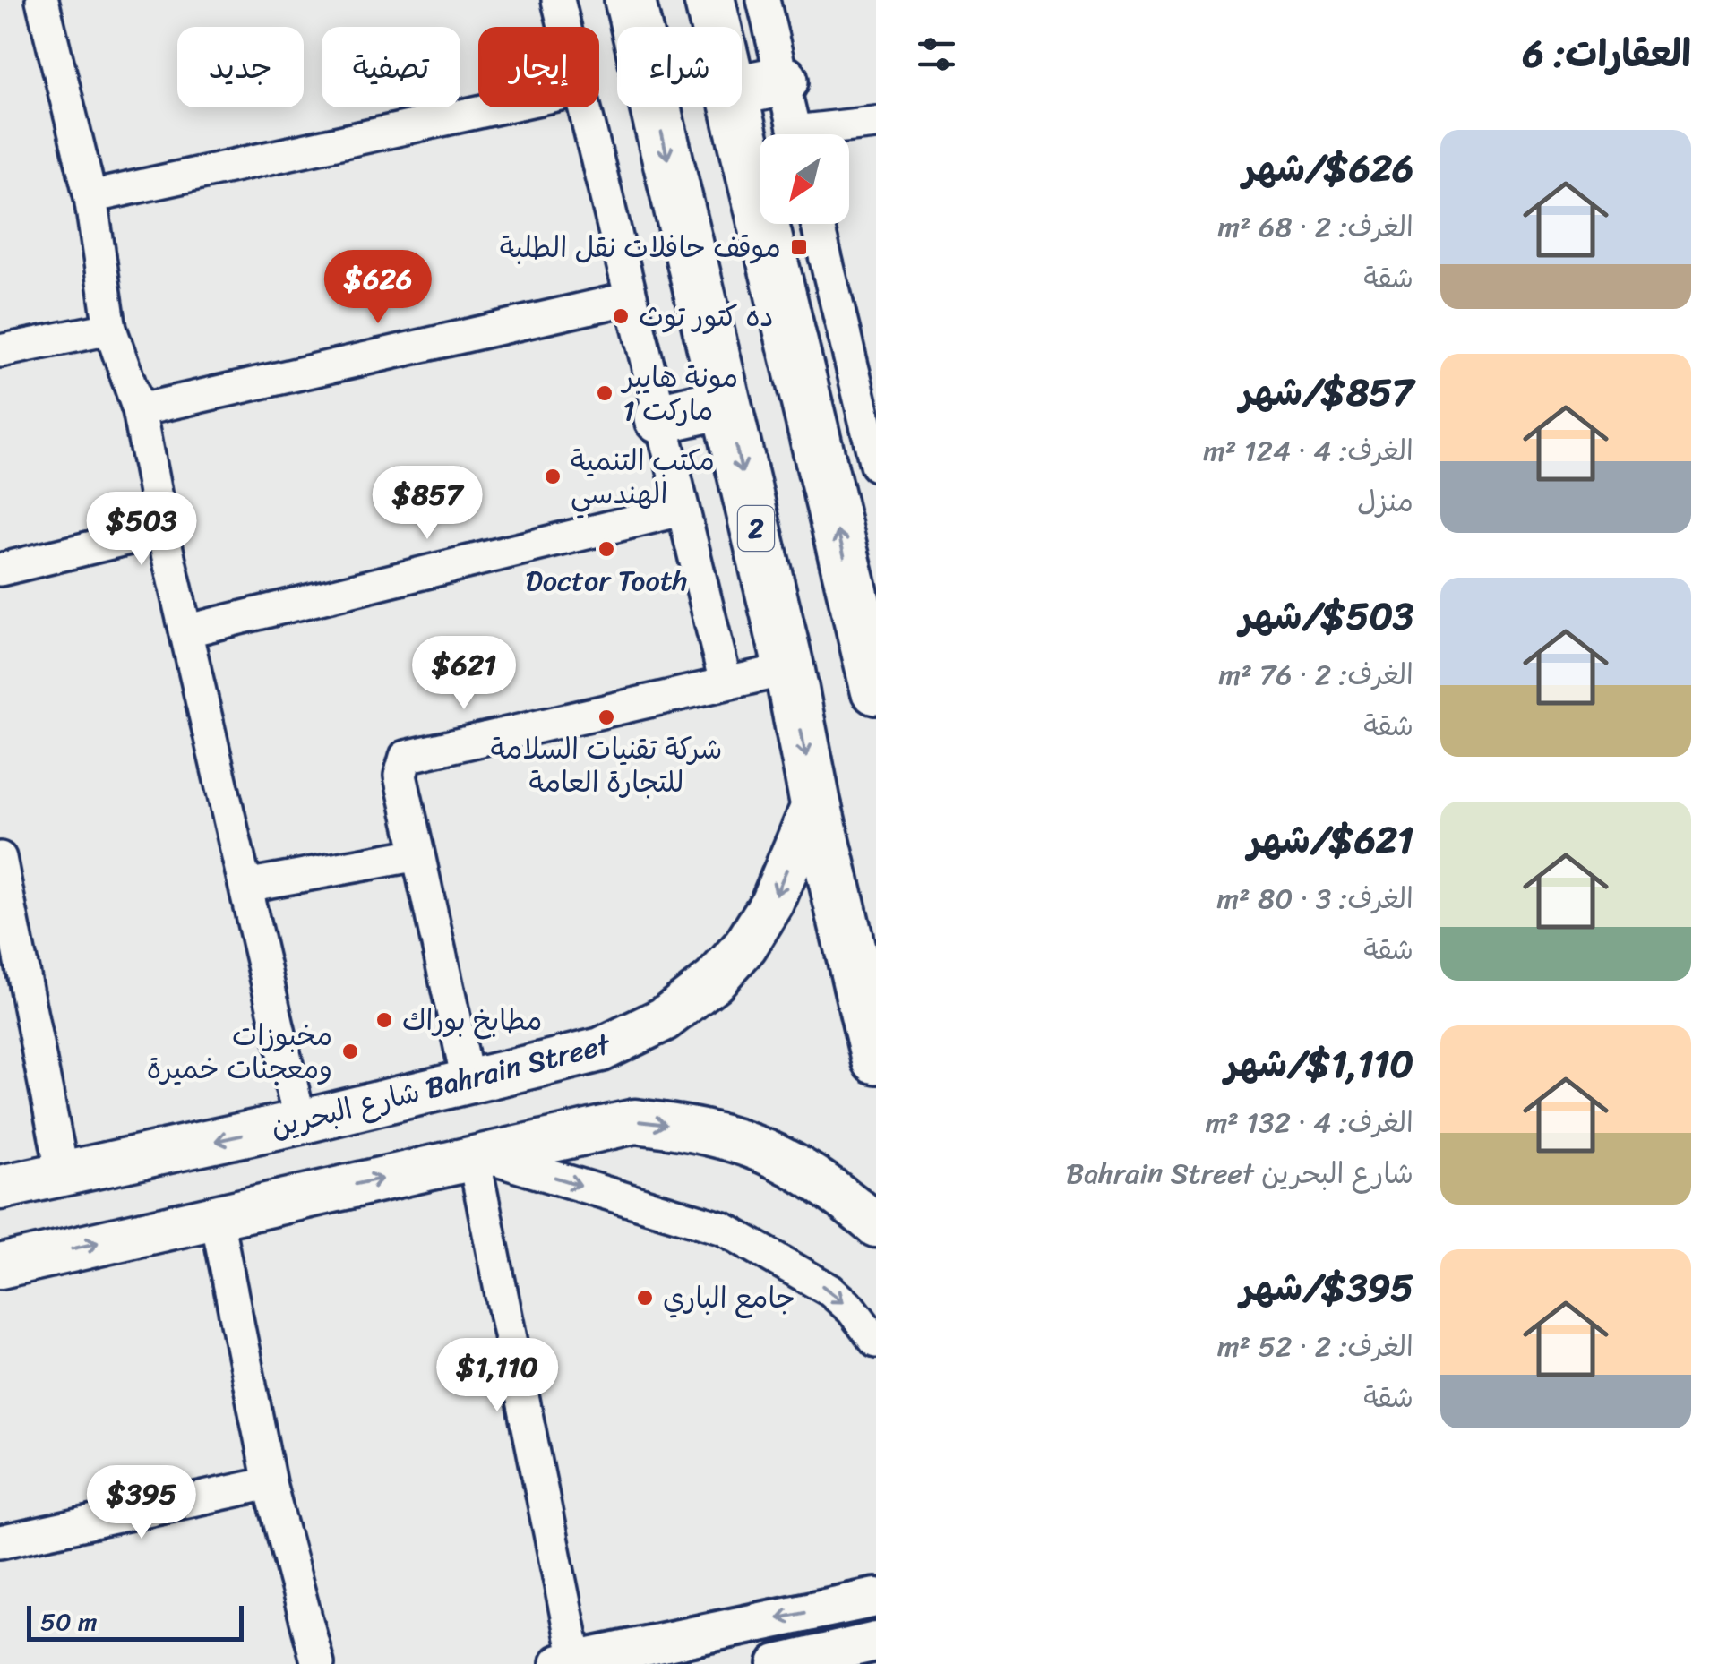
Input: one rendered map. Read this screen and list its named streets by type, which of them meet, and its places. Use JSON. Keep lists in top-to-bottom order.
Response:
{
  "streets": {
    "highway": ["2"],
    "main road": ["شارع البحرين Bahrain Street"]
  },
  "crossings": [
    ["2", "شارع البحرين Bahrain Street"]
  ],
  "places": {
    "transit": ["موقف حافلات نقل الطلبة"],
    "other": [
      "ده كتور توث",
      "مونة هايبر ماركت 1",
      "مكتب التنمية الهندسي",
      "Doctor Tooth",
      "شركة تقنيات السلامة للتجارة العامة",
      "مطابخ بوراك",
      "مخبوزات ومعجنات خميرة",
      "جامع الباري"
    ]
  },
  "scale_bar": "50 m",
  "north": "bottom left",
  "page": {
    "heading": "العقارات: 6",
    "chip": [
      "شراء",
      "إيجار",
      "تصفية",
      "جديد"
    ],
    "list": [
      {
        "name": "$626/شهر",
        "note": "الغرف: 2 · 68 m² · شقة"
      },
      {
        "name": "$857/شهر",
        "note": "الغرف: 4 · 124 m² · منزل"
      },
      {
        "name": "$503/شهر",
        "note": "الغرف: 2 · 76 m² · شقة"
      },
      {
        "name": "$621/شهر",
        "note": "الغرف: 3 · 80 m² · شقة"
      },
      {
        "name": "$1,110/شهر",
        "note": "الغرف: 4 · 132 m² · شارع البحرين Bahrain Street"
      },
      {
        "name": "$395/شهر",
        "note": "الغرف: 2 · 52 m² · شقة"
      }
    ],
    "price": [
      "$626",
      "$857",
      "$503",
      "$621",
      "$1,110",
      "$395"
    ],
    "scale": "50 m"
  }
}
